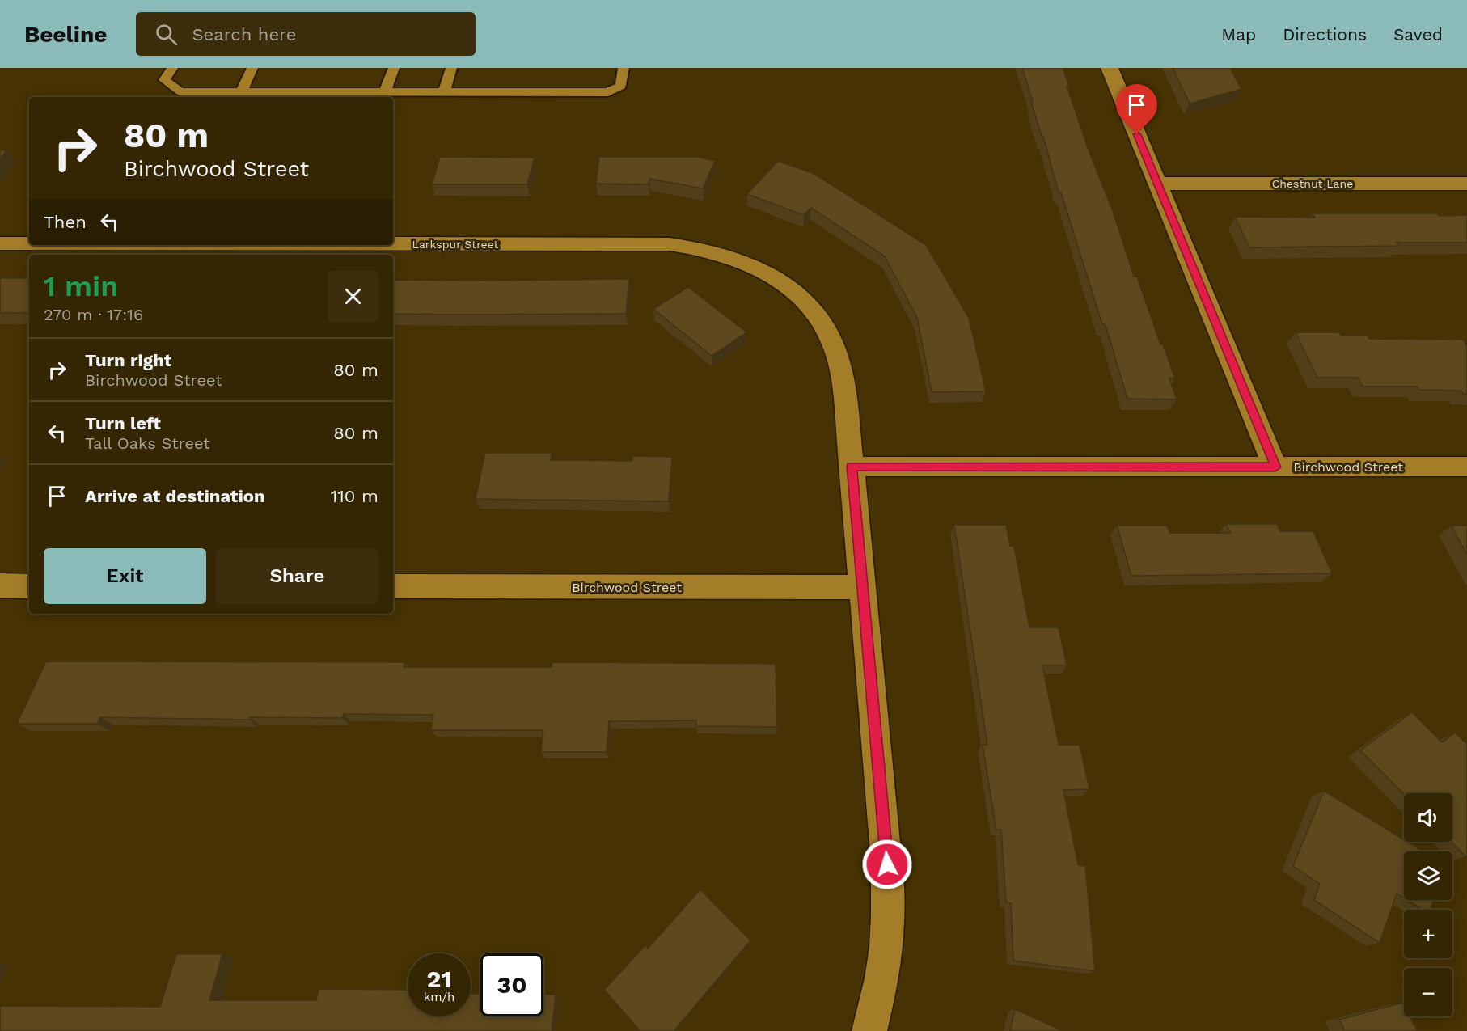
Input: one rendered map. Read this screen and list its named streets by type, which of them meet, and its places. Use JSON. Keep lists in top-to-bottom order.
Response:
{
  "streets": {
    "street": ["Chestnut Lane", "Larkspur Street", "Birchwood Street"]
  },
  "crossings": [
    ["Larkspur Street", "Birchwood Street"]
  ],
  "page": {
    "header": "Beeline",
    "search": "Search here",
    "nav": ["Map", "Directions", "Saved"],
    "turn": ["80 m", "Birchwood Street"],
    "then": "Then",
    "heading": ["1 min", "270 m · 17:16"],
    "list": [
      {
        "name": "Turn right",
        "note": "Birchwood Street",
        "value": "80 m"
      },
      {
        "name": "Turn left",
        "note": "Tall Oaks Street",
        "value": "80 m"
      },
      {
        "name": "Arrive at destination",
        "value": "110 m"
      }
    ],
    "buttons": ["Exit", "Share"],
    "map_buttons": ["+", "−"],
    "speed": "21 km/h",
    "limit": "30"
  }
}
